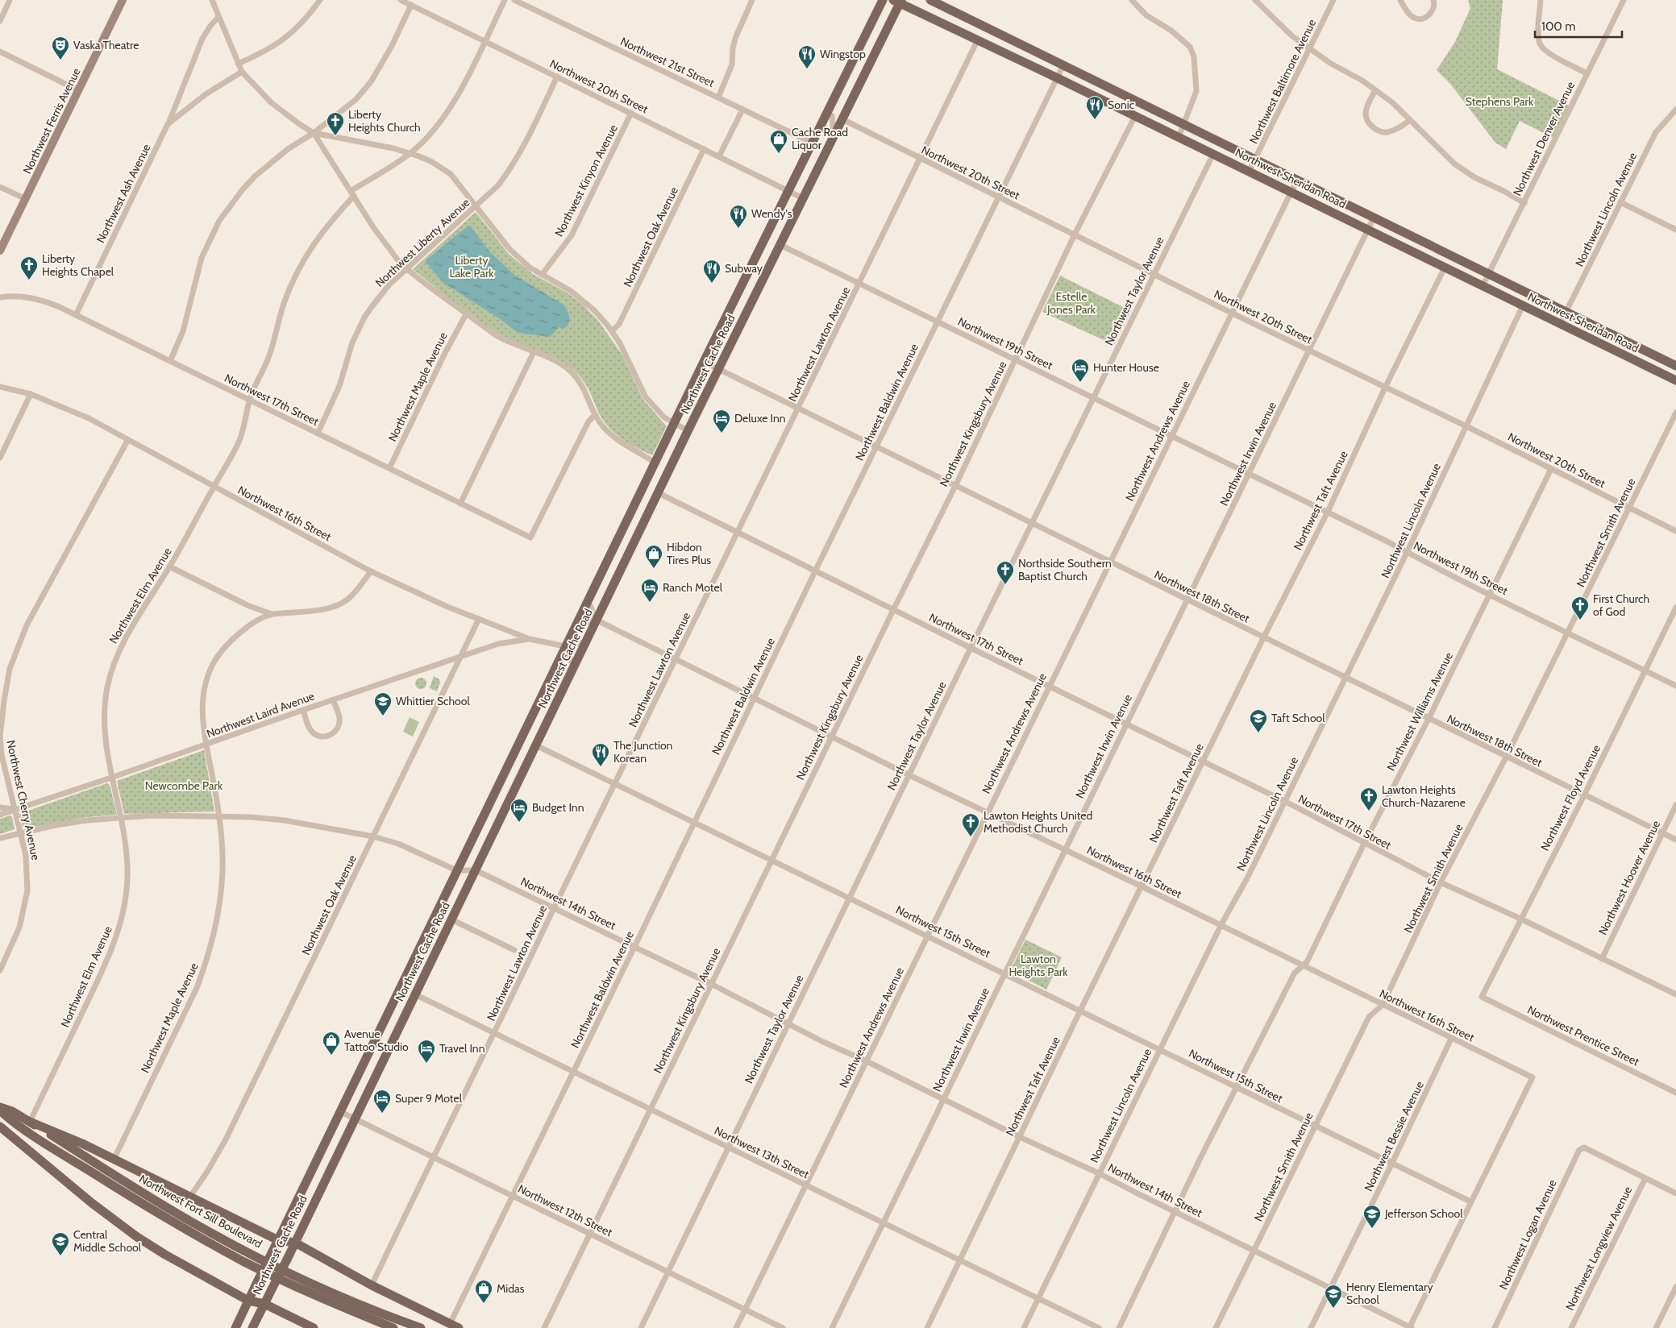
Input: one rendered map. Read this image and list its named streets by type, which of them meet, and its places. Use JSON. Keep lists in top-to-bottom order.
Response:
{
  "streets": {
    "main road": [
      "Northwest Ferris Avenue",
      "Northwest Sheridan Road",
      "Northwest Cache Road",
      "Northwest Fort Sill Boulevard"
    ],
    "street": [
      "Northwest 21st Street",
      "Northwest Baltimore Avenue",
      "Northwest 20th Street",
      "Northwest Denver Avenue",
      "Northwest Kinyon Avenue",
      "Northwest Ash Avenue",
      "Northwest Lincoln Avenue",
      "Northwest Oak Avenue",
      "Northwest Liberty Avenue",
      "Northwest Taylor Avenue",
      "Northwest 19th Street",
      "Northwest Lawton Avenue",
      "Northwest Maple Avenue",
      "Northwest 17th Street",
      "Northwest Baldwin Avenue",
      "Northwest Kingsbury Avenue",
      "Northwest Andrews Avenue",
      "Northwest Irwin Avenue",
      "Northwest Taft Avenue",
      "Northwest 16th Street",
      "Northwest Smith Avenue",
      "Northwest Elm Avenue",
      "Northwest 18th Street",
      "Northwest Williams Avenue",
      "Northwest Laird Avenue",
      "Northwest Floyd Avenue",
      "Northwest Cherry Avenue",
      "Northwest Hoover Avenue",
      "Northwest 14th Street",
      "Northwest 15th Street",
      "Northwest Prentice Street",
      "Northwest Bessie Avenue",
      "Northwest 13th Street",
      "Northwest 12th Street",
      "Northwest Logan Avenue",
      "Northwest Longview Avenue"
    ]
  },
  "crossings": [
    ["Northwest 21st Street", "Northwest Cache Road"],
    ["Northwest Baltimore Avenue", "Northwest Sheridan Road"],
    ["Northwest 20th Street", "Northwest Kinyon Avenue"],
    ["Northwest 20th Street", "Northwest Lincoln Avenue"],
    ["Northwest 20th Street", "Northwest Oak Avenue"],
    ["Northwest 20th Street", "Northwest Liberty Avenue"],
    ["Northwest 20th Street", "Northwest Taylor Avenue"],
    ["Northwest 20th Street", "Northwest Lawton Avenue"],
    ["Northwest 20th Street", "Northwest Cache Road"],
    ["Northwest 20th Street", "Northwest Baldwin Avenue"],
    ["Northwest 20th Street", "Northwest Kingsbury Avenue"],
    ["Northwest 20th Street", "Northwest Andrews Avenue"],
    ["Northwest 20th Street", "Northwest Irwin Avenue"],
    ["Northwest 20th Street", "Northwest Taft Avenue"],
    ["Northwest 20th Street", "Northwest Smith Avenue"],
    ["Northwest 20th Street", "Northwest Elm Avenue"],
    ["Northwest 20th Street", "Northwest Williams Avenue"],
    ["Northwest Denver Avenue", "Northwest Sheridan Road"],
    ["Northwest Sheridan Road", "Northwest Lincoln Avenue"],
    ["Northwest Sheridan Road", "Northwest Taylor Avenue"],
    ["Northwest Sheridan Road", "Northwest Lawton Avenue"],
    ["Northwest Sheridan Road", "Northwest Cache Road"],
    ["Northwest Sheridan Road", "Northwest Baldwin Avenue"],
    ["Northwest Sheridan Road", "Northwest Kingsbury Avenue"],
    ["Northwest Sheridan Road", "Northwest Andrews Avenue"],
    ["Northwest Sheridan Road", "Northwest Irwin Avenue"],
    ["Northwest Sheridan Road", "Northwest Taft Avenue"],
    ["Northwest Ash Avenue", "Northwest 17th Street"],
    ["Northwest Lincoln Avenue", "Northwest 19th Street"],
    ["Northwest Lincoln Avenue", "Northwest 17th Street"],
    ["Northwest Lincoln Avenue", "Northwest 16th Street"],
    ["Northwest Lincoln Avenue", "Northwest 18th Street"],
    ["Northwest Lincoln Avenue", "Northwest 14th Street"],
    ["Northwest Lincoln Avenue", "Northwest 15th Street"],
    ["Northwest Lincoln Avenue", "Northwest 13th Street"],
    ["Northwest Oak Avenue", "Northwest 16th Street"],
    ["Northwest Oak Avenue", "Northwest Laird Avenue"],
    ["Northwest Liberty Avenue", "Northwest 17th Street"],
    ["Northwest Taylor Avenue", "Northwest 19th Street"],
    ["Northwest Taylor Avenue", "Northwest 17th Street"],
    ["Northwest Taylor Avenue", "Northwest 16th Street"],
    ["Northwest Taylor Avenue", "Northwest 18th Street"],
    ["Northwest Taylor Avenue", "Northwest 14th Street"],
    ["Northwest Taylor Avenue", "Northwest 15th Street"],
    ["Northwest Taylor Avenue", "Northwest 13th Street"],
    ["Northwest Taylor Avenue", "Northwest 12th Street"],
    ["Northwest 19th Street", "Northwest Lawton Avenue"],
    ["Northwest 19th Street", "Northwest Cache Road"],
    ["Northwest 19th Street", "Northwest Baldwin Avenue"],
    ["Northwest 19th Street", "Northwest Kingsbury Avenue"],
    ["Northwest 19th Street", "Northwest Andrews Avenue"],
    ["Northwest 19th Street", "Northwest Irwin Avenue"],
    ["Northwest 19th Street", "Northwest Taft Avenue"],
    ["Northwest 19th Street", "Northwest Smith Avenue"],
    ["Northwest 19th Street", "Northwest Williams Avenue"],
    ["Northwest 19th Street", "Northwest Floyd Avenue"],
    ["Northwest Lawton Avenue", "Northwest 17th Street"],
    ["Northwest Lawton Avenue", "Northwest 16th Street"],
    ["Northwest Lawton Avenue", "Northwest 18th Street"],
    ["Northwest Lawton Avenue", "Northwest 14th Street"],
    ["Northwest Lawton Avenue", "Northwest 15th Street"],
    ["Northwest Lawton Avenue", "Northwest 13th Street"],
    ["Northwest Lawton Avenue", "Northwest 12th Street"],
    ["Northwest Cache Road", "Northwest 17th Street"],
    ["Northwest Cache Road", "Northwest 16th Street"],
    ["Northwest Cache Road", "Northwest 18th Street"],
    ["Northwest Cache Road", "Northwest 14th Street"],
    ["Northwest Cache Road", "Northwest 15th Street"],
    ["Northwest Cache Road", "Northwest 13th Street"],
    ["Northwest Cache Road", "Northwest 12th Street"],
    ["Northwest Maple Avenue", "Northwest 17th Street"],
    ["Northwest Maple Avenue", "Northwest 16th Street"],
    ["Northwest Maple Avenue", "Northwest Laird Avenue"],
    ["Northwest 17th Street", "Northwest Baldwin Avenue"],
    ["Northwest 17th Street", "Northwest Kingsbury Avenue"],
    ["Northwest 17th Street", "Northwest Andrews Avenue"],
    ["Northwest 17th Street", "Northwest Irwin Avenue"],
    ["Northwest 17th Street", "Northwest Taft Avenue"],
    ["Northwest 17th Street", "Northwest Smith Avenue"],
    ["Northwest 17th Street", "Northwest Elm Avenue"],
    ["Northwest 17th Street", "Northwest Williams Avenue"],
    ["Northwest 17th Street", "Northwest Floyd Avenue"],
    ["Northwest 17th Street", "Northwest Hoover Avenue"],
    ["Northwest Baldwin Avenue", "Northwest 16th Street"],
    ["Northwest Baldwin Avenue", "Northwest 18th Street"],
    ["Northwest Baldwin Avenue", "Northwest 14th Street"],
    ["Northwest Baldwin Avenue", "Northwest 15th Street"],
    ["Northwest Baldwin Avenue", "Northwest 13th Street"],
    ["Northwest Baldwin Avenue", "Northwest 12th Street"],
    ["Northwest Kingsbury Avenue", "Northwest 16th Street"],
    ["Northwest Kingsbury Avenue", "Northwest 18th Street"],
    ["Northwest Kingsbury Avenue", "Northwest 14th Street"],
    ["Northwest Kingsbury Avenue", "Northwest 15th Street"],
    ["Northwest Kingsbury Avenue", "Northwest 13th Street"],
    ["Northwest Kingsbury Avenue", "Northwest 12th Street"],
    ["Northwest Andrews Avenue", "Northwest 16th Street"],
    ["Northwest Andrews Avenue", "Northwest 18th Street"],
    ["Northwest Andrews Avenue", "Northwest 14th Street"],
    ["Northwest Andrews Avenue", "Northwest 15th Street"],
    ["Northwest Andrews Avenue", "Northwest 13th Street"],
    ["Northwest Andrews Avenue", "Northwest 12th Street"],
    ["Northwest Irwin Avenue", "Northwest 16th Street"],
    ["Northwest Irwin Avenue", "Northwest 18th Street"],
    ["Northwest Irwin Avenue", "Northwest 14th Street"],
    ["Northwest Irwin Avenue", "Northwest 15th Street"],
    ["Northwest Irwin Avenue", "Northwest 13th Street"],
    ["Northwest Taft Avenue", "Northwest 16th Street"],
    ["Northwest Taft Avenue", "Northwest 18th Street"],
    ["Northwest Taft Avenue", "Northwest 14th Street"],
    ["Northwest Taft Avenue", "Northwest 15th Street"],
    ["Northwest Taft Avenue", "Northwest 13th Street"],
    ["Northwest 16th Street", "Northwest Smith Avenue"],
    ["Northwest 16th Street", "Northwest Elm Avenue"],
    ["Northwest 16th Street", "Northwest Williams Avenue"],
    ["Northwest 16th Street", "Northwest Laird Avenue"],
    ["Northwest 16th Street", "Northwest Cherry Avenue"],
    ["Northwest 16th Street", "Northwest 15th Street"],
    ["Northwest 16th Street", "Northwest Bessie Avenue"],
    ["Northwest Smith Avenue", "Northwest 18th Street"],
    ["Northwest Smith Avenue", "Northwest 14th Street"],
    ["Northwest Smith Avenue", "Northwest 15th Street"],
    ["Northwest Elm Avenue", "Northwest Laird Avenue"],
    ["Northwest Elm Avenue", "Northwest Fort Sill Boulevard"],
    ["Northwest 18th Street", "Northwest Williams Avenue"],
    ["Northwest 18th Street", "Northwest Floyd Avenue"],
    ["Northwest 18th Street", "Northwest Hoover Avenue"],
    ["Northwest Williams Avenue", "Northwest 14th Street"],
    ["Northwest Williams Avenue", "Northwest 15th Street"],
    ["Northwest Laird Avenue", "Northwest Cherry Avenue"],
    ["Northwest Floyd Avenue", "Northwest Prentice Street"],
    ["Northwest 14th Street", "Northwest Bessie Avenue"],
    ["Northwest 15th Street", "Northwest Bessie Avenue"],
    ["Northwest Logan Avenue", "Northwest Longview Avenue"]
  ],
  "parks": [
    "Stephens Park",
    "Liberty Lake Park",
    "Estelle Jones Park",
    "Newcombe Park",
    "Lawton Heights Park"
  ],
  "places": {
    "theatre": ["Vaska Theatre"],
    "restaurant": [
      "Wingstop",
      "Sonic",
      "Wendy's",
      "Subway",
      "The Junction Korean"
    ],
    "church": [
      "Liberty Heights Church",
      "Liberty Heights Chapel",
      "Northside Southern Baptist Church",
      "First Church of God",
      "Lawton Heights Church-Nazarene",
      "Lawton Heights United Methodist Church"
    ],
    "shop": [
      "Cache Road Liquor",
      "Hibdon Tires Plus",
      "Avenue Tattoo Studio",
      "Midas"
    ],
    "hotel": [
      "Hunter House",
      "Deluxe Inn",
      "Ranch Motel",
      "Budget Inn",
      "Travel Inn",
      "Super 9 Motel"
    ],
    "school or university": [
      "Whittier School",
      "Taft School",
      "Jefferson School",
      "Central Middle School",
      "Henry Elementary School"
    ]
  },
  "scale_bar": "100 m"
}
